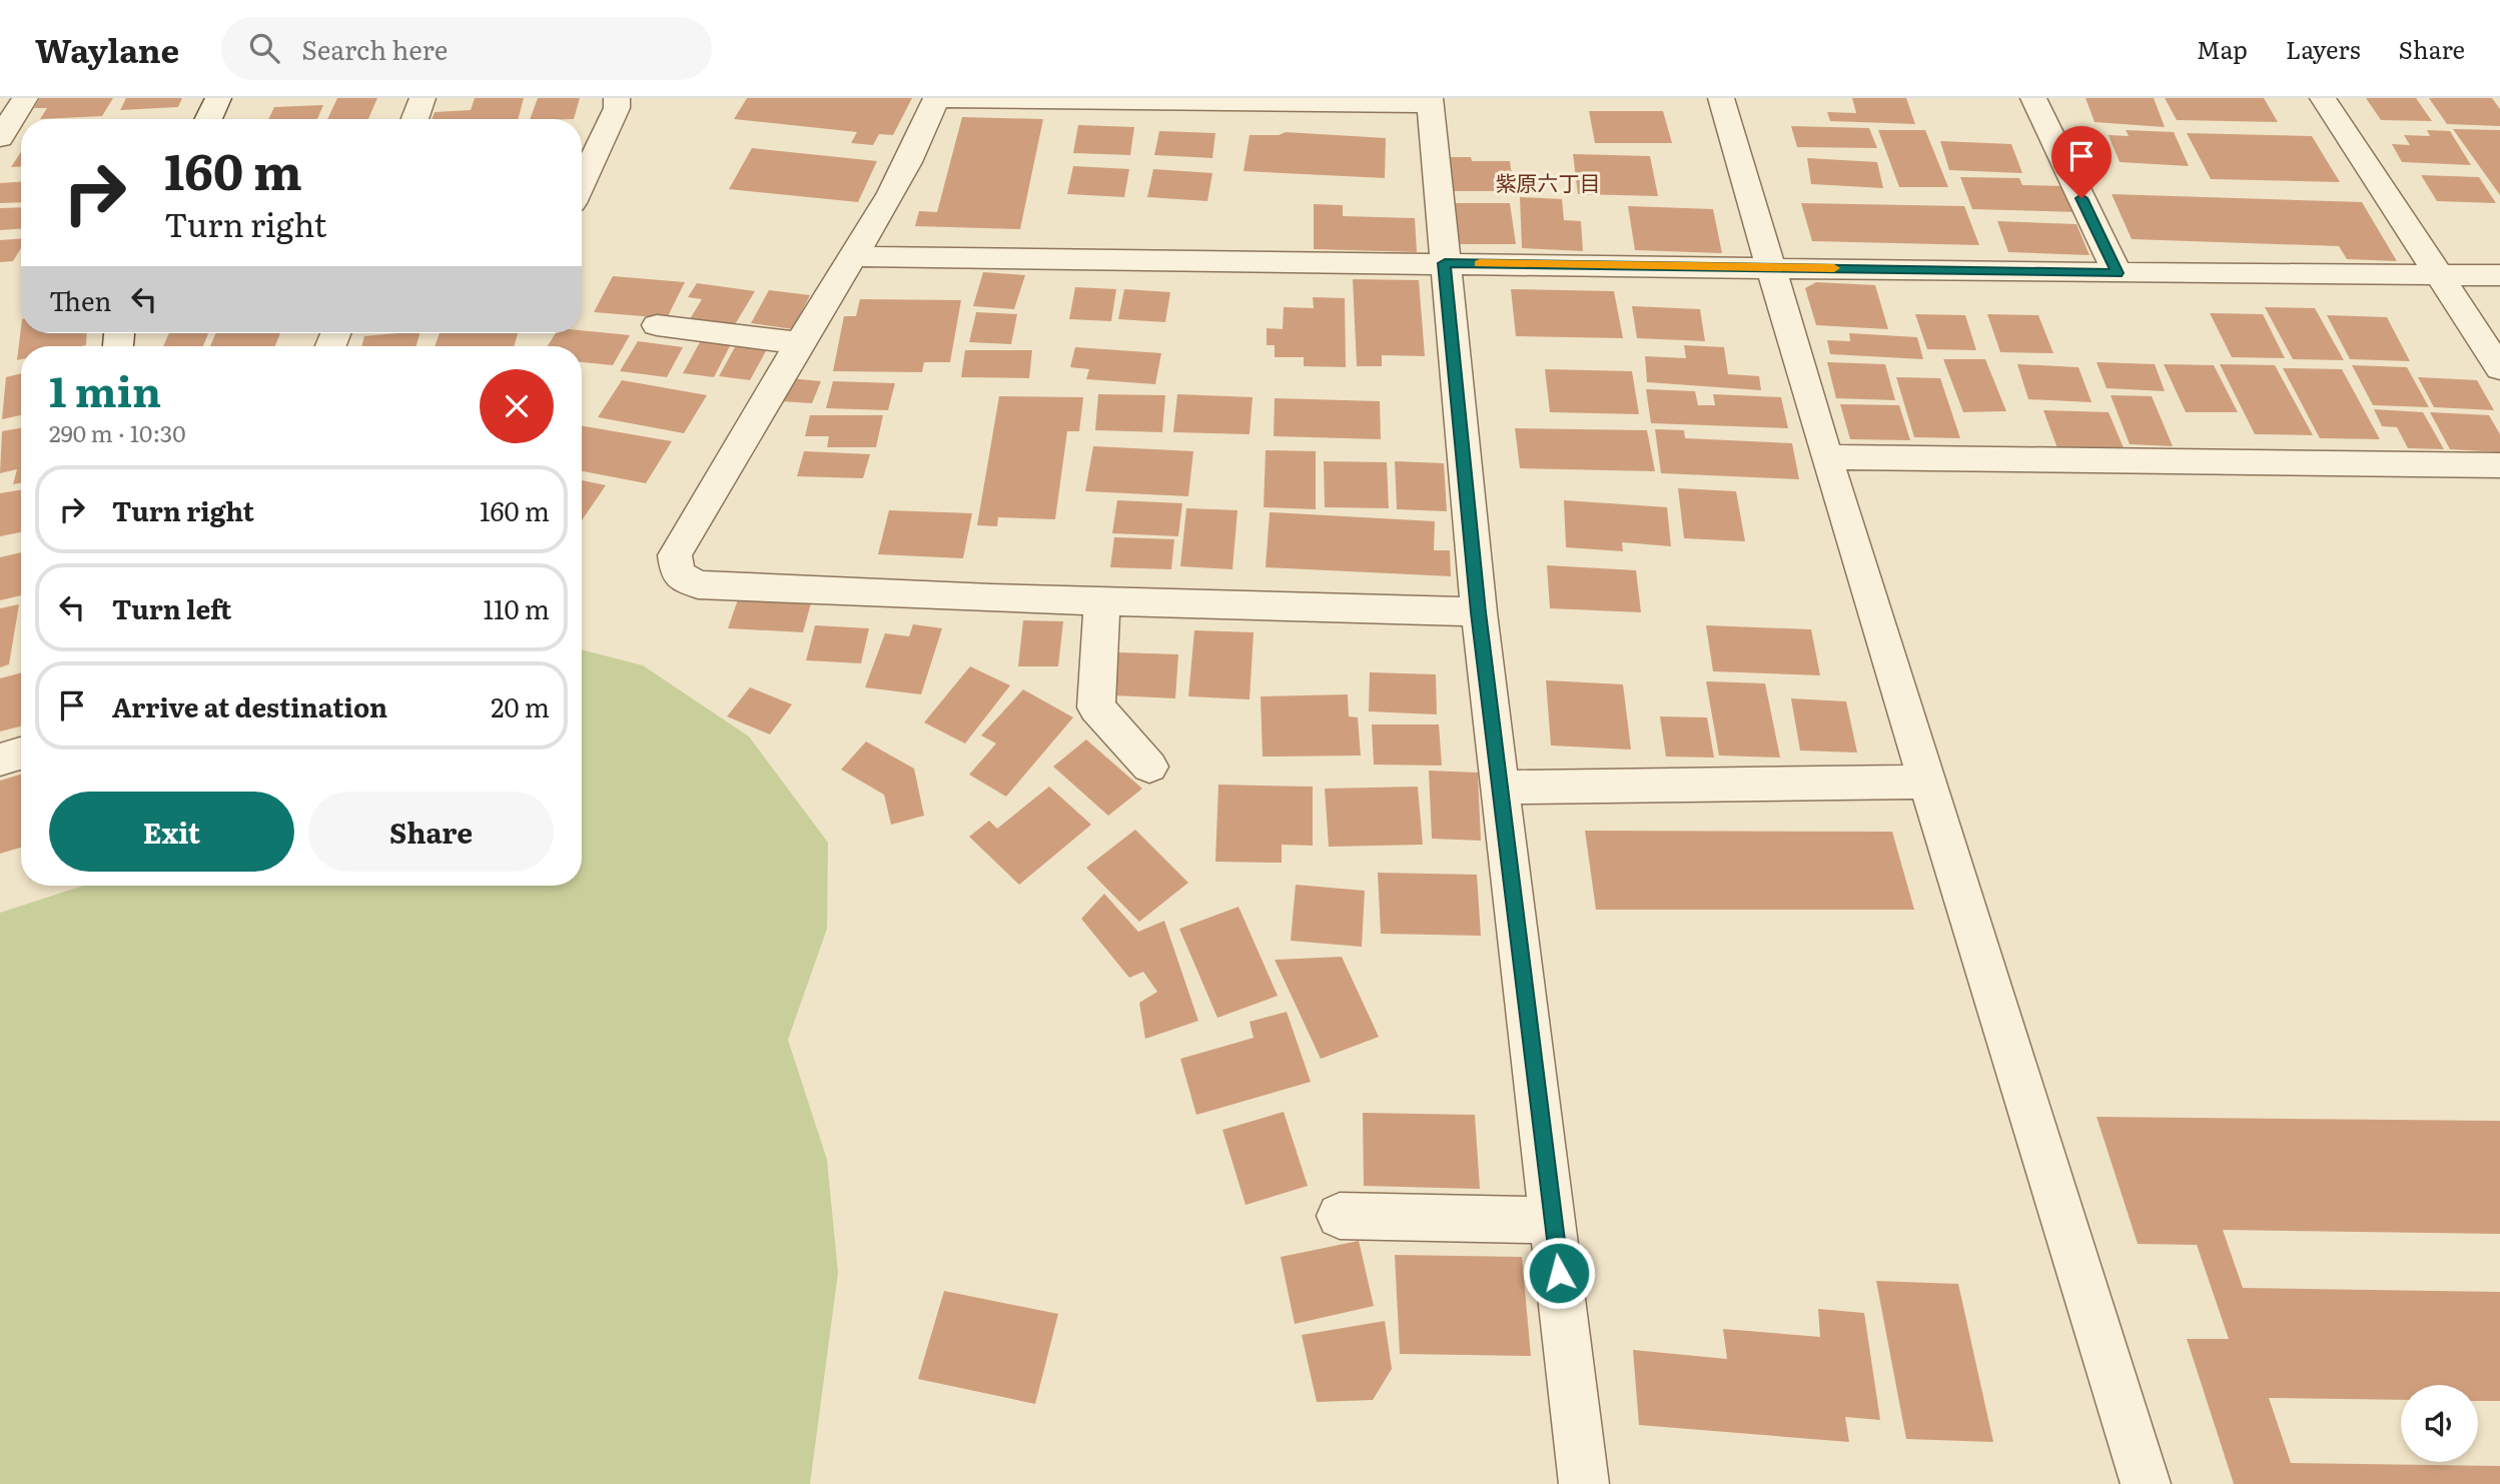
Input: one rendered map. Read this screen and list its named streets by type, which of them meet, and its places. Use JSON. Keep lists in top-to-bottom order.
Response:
{
  "districts": ["紫原六丁目"],
  "page": {
    "header": "Waylane",
    "search": "Search here",
    "nav": ["Map", "Layers", "Share"],
    "turn": ["160 m", "Turn right"],
    "then": "Then",
    "heading": ["1 min", "290 m · 10:30"],
    "list": [
      {
        "name": "Turn right",
        "value": "160 m"
      },
      {
        "name": "Turn left",
        "value": "110 m"
      },
      {
        "name": "Arrive at destination",
        "value": "20 m"
      }
    ],
    "buttons": ["Exit", "Share"]
  }
}
